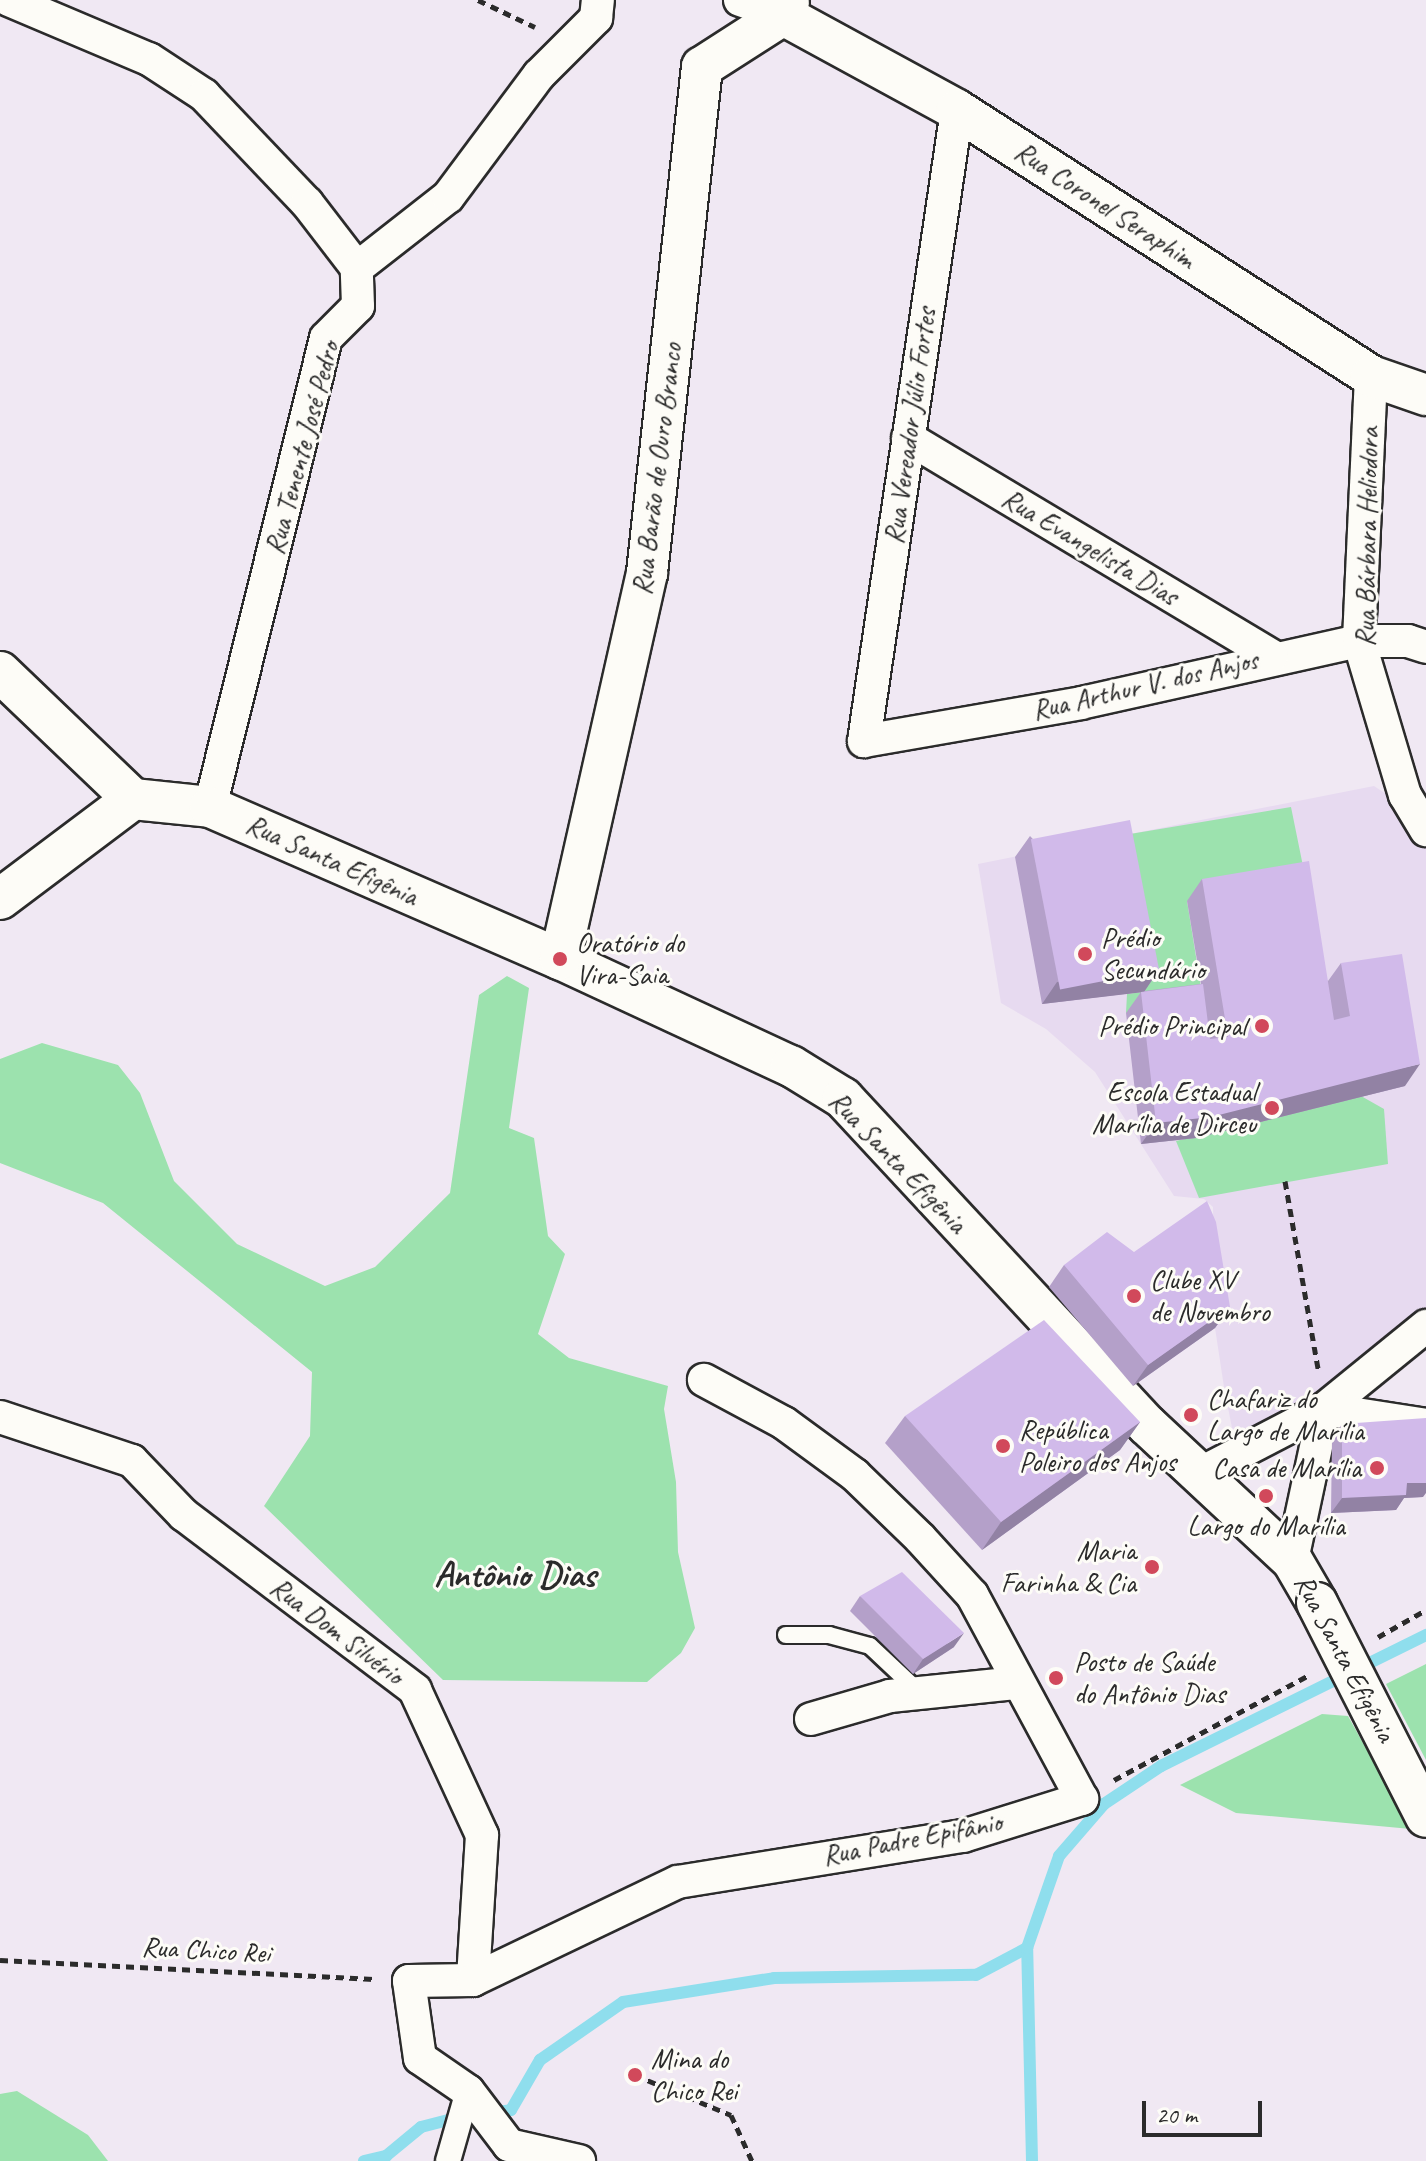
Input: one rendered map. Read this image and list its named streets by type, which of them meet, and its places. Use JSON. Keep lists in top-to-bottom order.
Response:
{
  "streets": {
    "street": [
      "Rua Coronel Seraphim",
      "Rua Vereador Júlio Fortes",
      "Rua Tenente José Pedro",
      "Rua Barão de Ouro Branco",
      "Rua Bárbara Heliodora",
      "Rua Evangelista Dias",
      "Rua Arthur V. dos Anjos",
      "Rua Santa Efigênia",
      "Rua Dom Silvério",
      "Rua Padre Epifânio"
    ],
    "path": ["Rua Chico Rei"]
  },
  "crossings": [
    ["Rua Coronel Seraphim", "Rua Vereador Júlio Fortes"],
    ["Rua Coronel Seraphim", "Rua Barão de Ouro Branco"],
    ["Rua Coronel Seraphim", "Rua Bárbara Heliodora"],
    ["Rua Vereador Júlio Fortes", "Rua Evangelista Dias"],
    ["Rua Vereador Júlio Fortes", "Rua Arthur V. dos Anjos"],
    ["Rua Tenente José Pedro", "Rua Santa Efigênia"],
    ["Rua Barão de Ouro Branco", "Rua Santa Efigênia"],
    ["Rua Bárbara Heliodora", "Rua Arthur V. dos Anjos"],
    ["Rua Evangelista Dias", "Rua Arthur V. dos Anjos"],
    ["Rua Dom Silvério", "Rua Padre Epifânio"]
  ],
  "districts": ["Antônio Dias"],
  "places": [
    "Prédio Secundário",
    "Oratório do Vira-Saia",
    "Prédio Principal",
    "Escola Estadual Marília de Dirceu",
    "Clube XV de Novembro",
    "Chafariz do Largo de Marília",
    "República Poleiro dos Anjos",
    "Casa de Marília",
    "Largo do Marília",
    "Maria Farinha & Cia",
    "Posto de Saúde do Antônio Dias",
    "Mina do Chico Rei"
  ],
  "scale_bar": "20 m"
}
